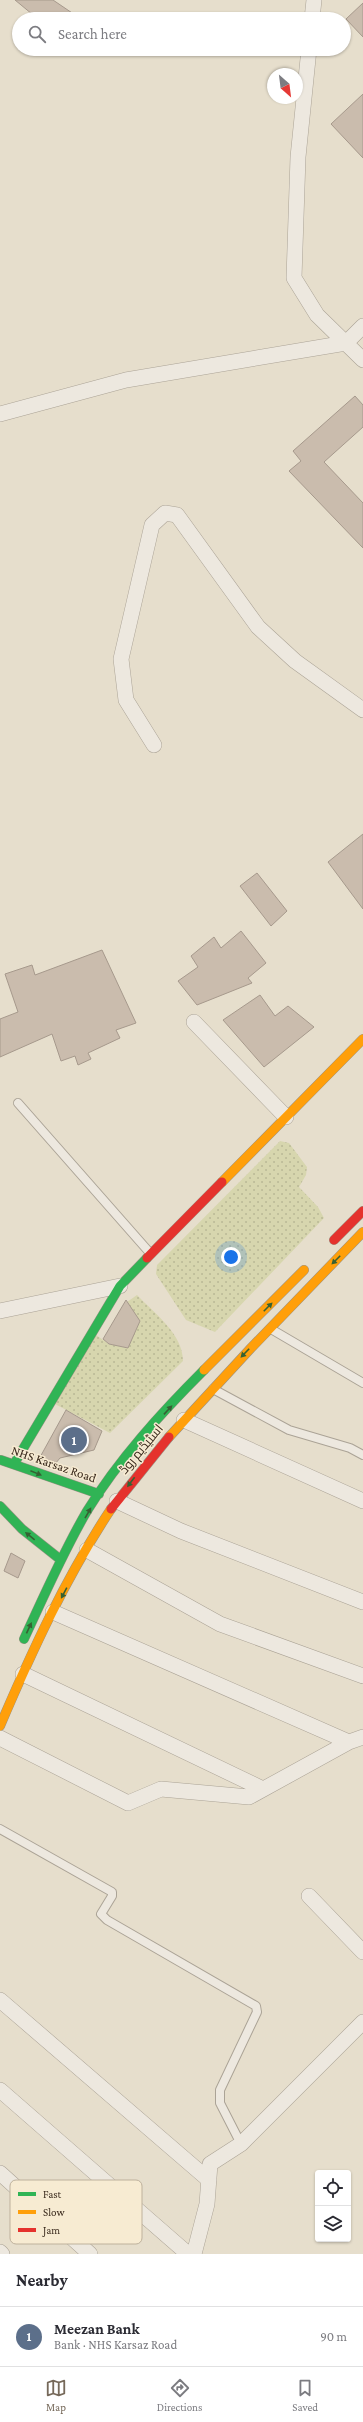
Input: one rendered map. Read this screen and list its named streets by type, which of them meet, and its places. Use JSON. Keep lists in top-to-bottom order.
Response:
{
  "streets": {
    "main road": ["اسٹیڈیم روڈ", "NHS Karsaz Road"]
  },
  "crossings": [
    ["اسٹیڈیم روڈ", "NHS Karsaz Road"]
  ],
  "legend": ["Fast", "Slow", "Jam"],
  "north": "bottom right",
  "page": {
    "search": "Search here",
    "pins": "1",
    "heading": "Nearby",
    "list": [
      {
        "mark": "1",
        "name": "Meezan Bank",
        "note": "Bank · NHS Karsaz Road",
        "value": "90 m"
      }
    ],
    "nav": ["Map", "Directions", "Saved"]
  }
}
